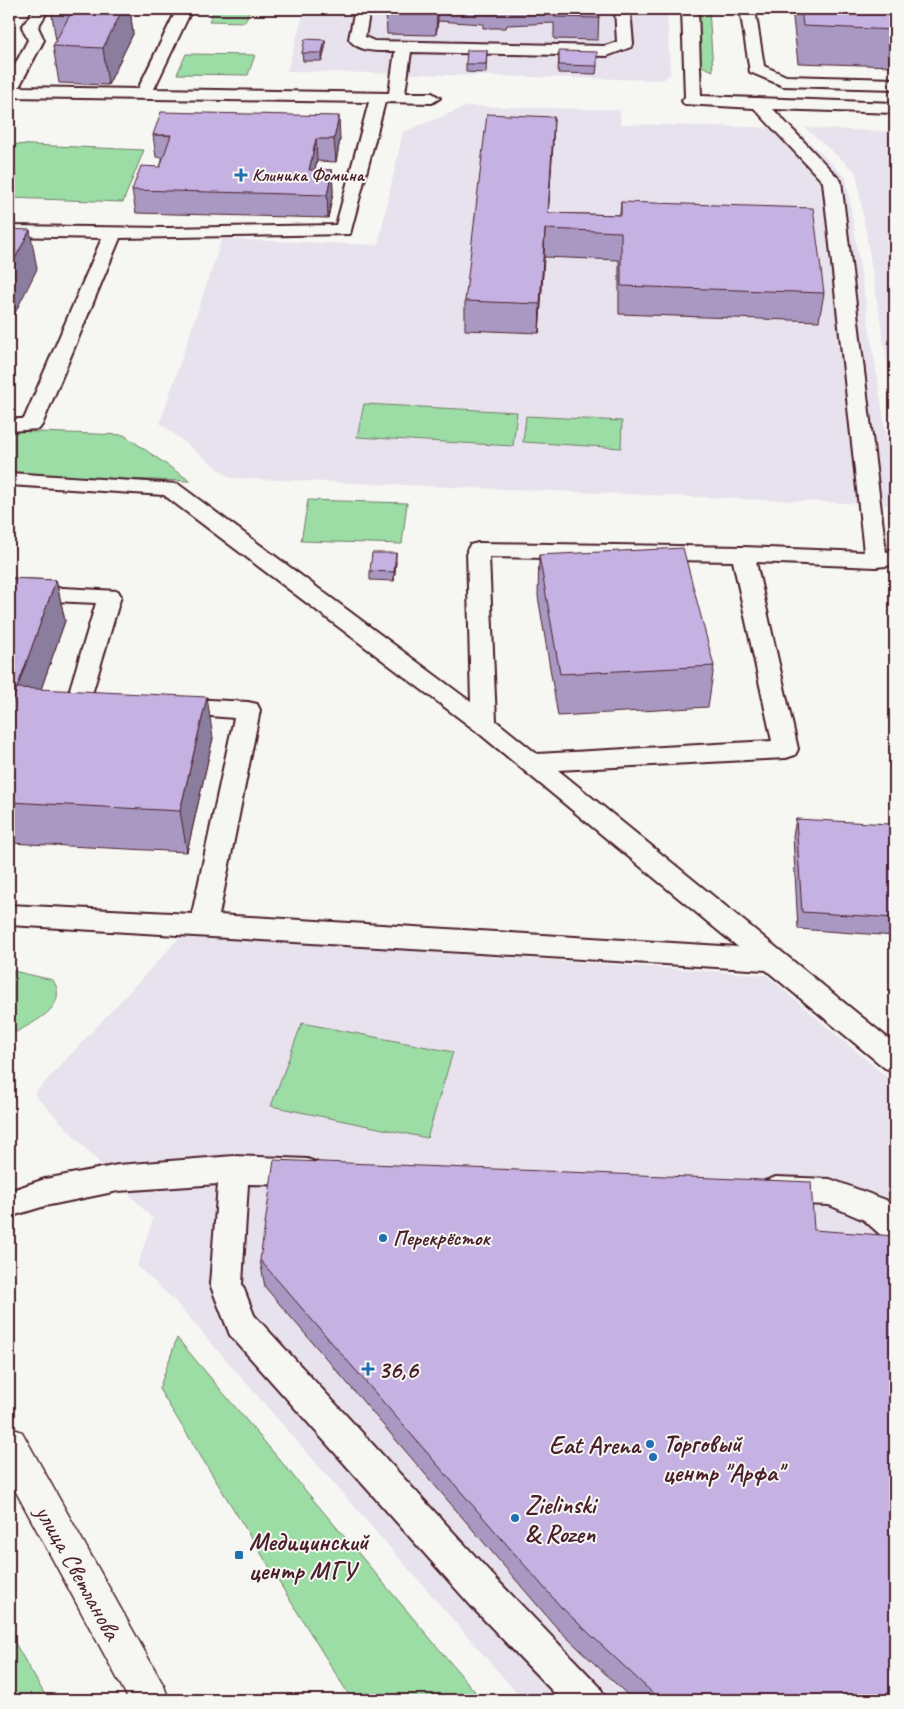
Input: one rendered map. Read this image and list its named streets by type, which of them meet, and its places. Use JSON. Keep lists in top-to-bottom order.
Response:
{
  "streets": {
    "street": ["улица Светланова"]
  },
  "places": {
    "health": ["Клиника Фомина", "36,6"],
    "other": [
      "Перекрёсток",
      "Eat Arena",
      "Торговый центр \"Арфа\"",
      "Zielinski & Rozen"
    ],
    "transit": ["Медицинский центр МГУ"]
  }
}
